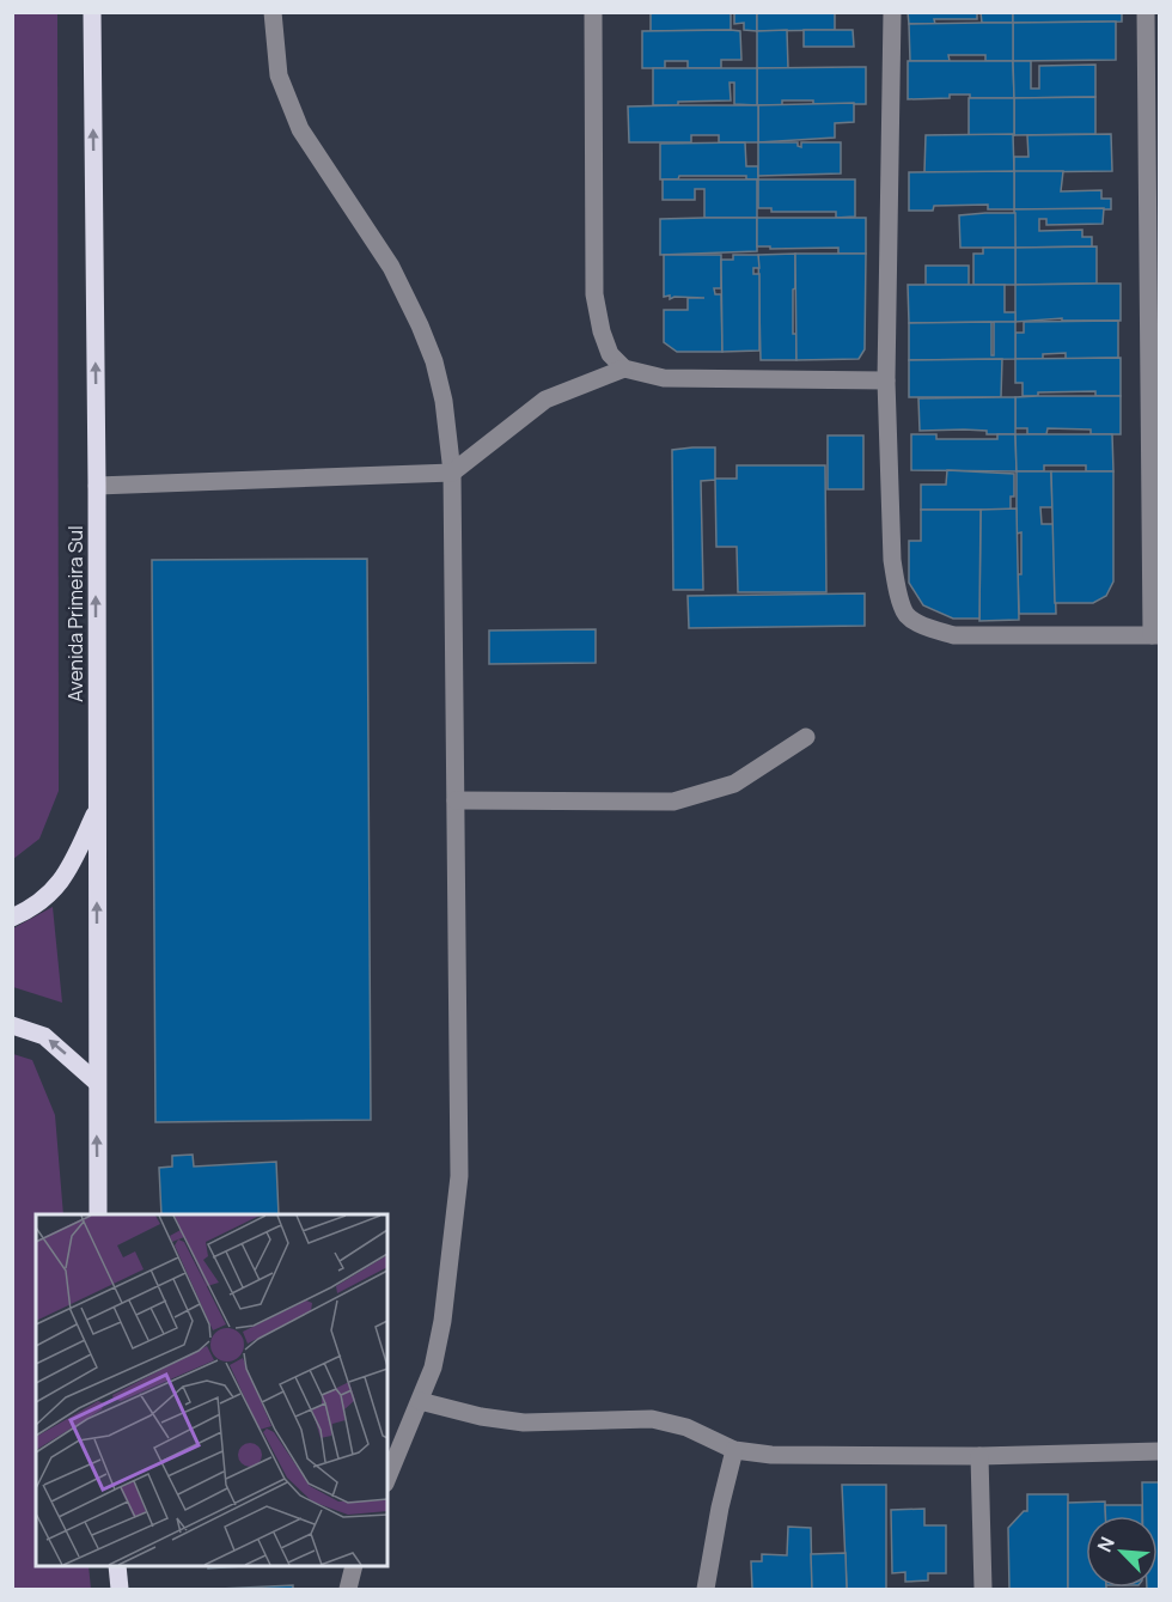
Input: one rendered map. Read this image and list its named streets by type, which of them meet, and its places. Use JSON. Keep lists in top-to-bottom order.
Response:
{
  "streets": {
    "main road": ["Avenida Primeira Sul"]
  },
  "one_way": ["Avenida Primeira Sul"],
  "north": "top left"
}
